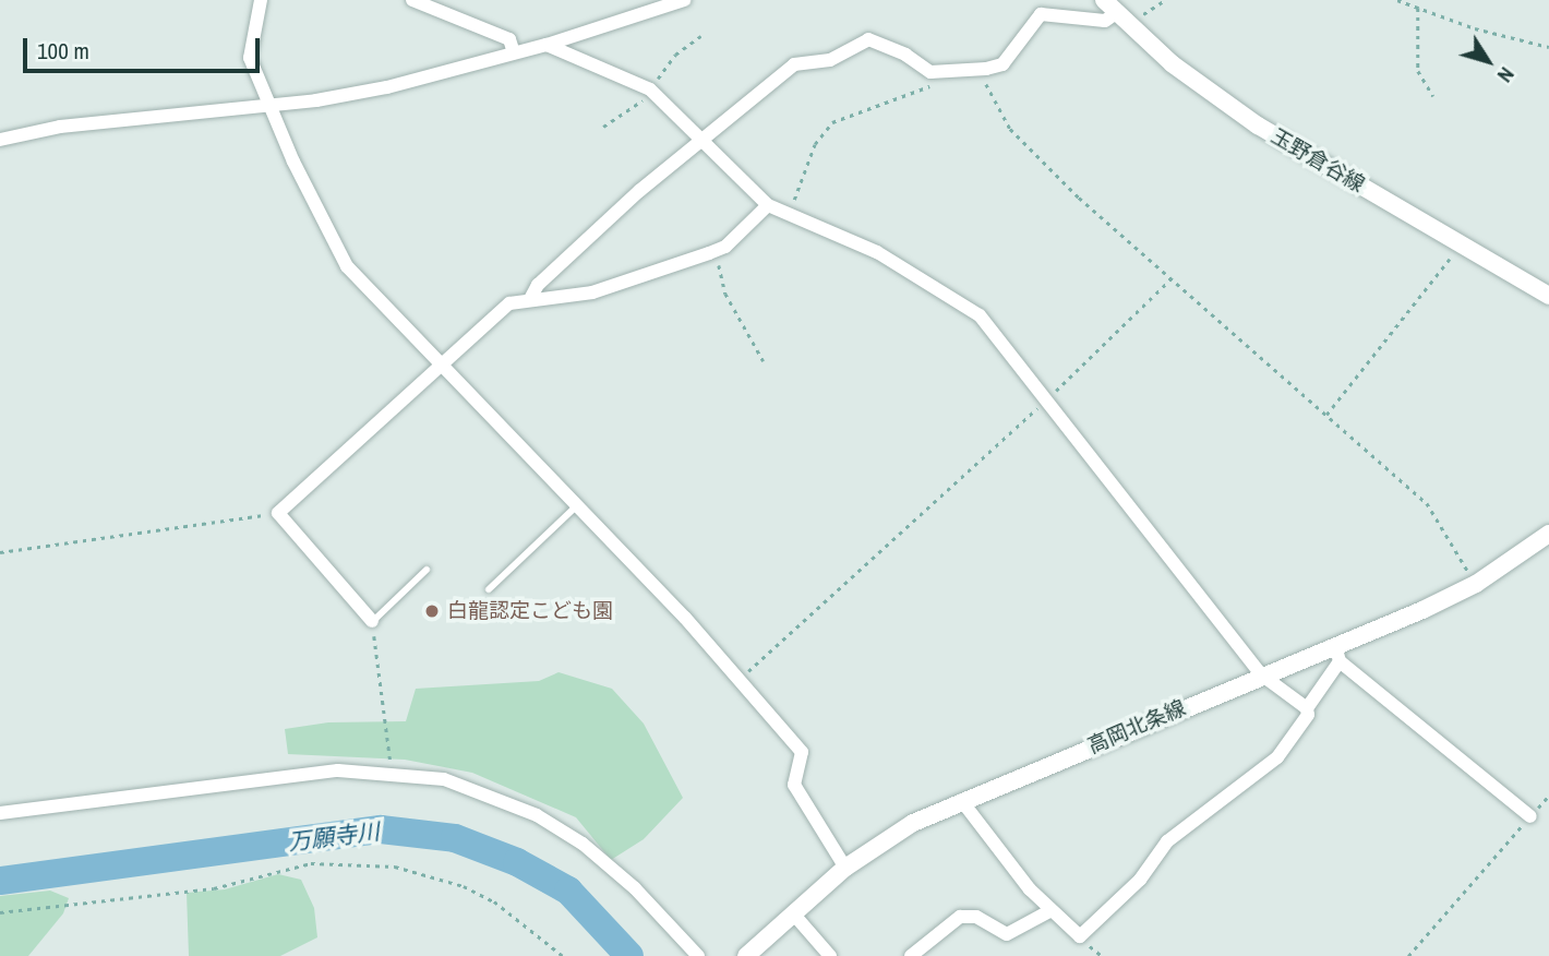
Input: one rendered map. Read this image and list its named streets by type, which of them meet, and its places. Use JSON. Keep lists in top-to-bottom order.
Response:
{
  "streets": {
    "main road": ["玉野倉谷線", "高岡北条線"]
  },
  "water": ["万願寺川"],
  "places": ["白龍認定こども園"],
  "scale_bar": "100 m",
  "north": "bottom right"
}
